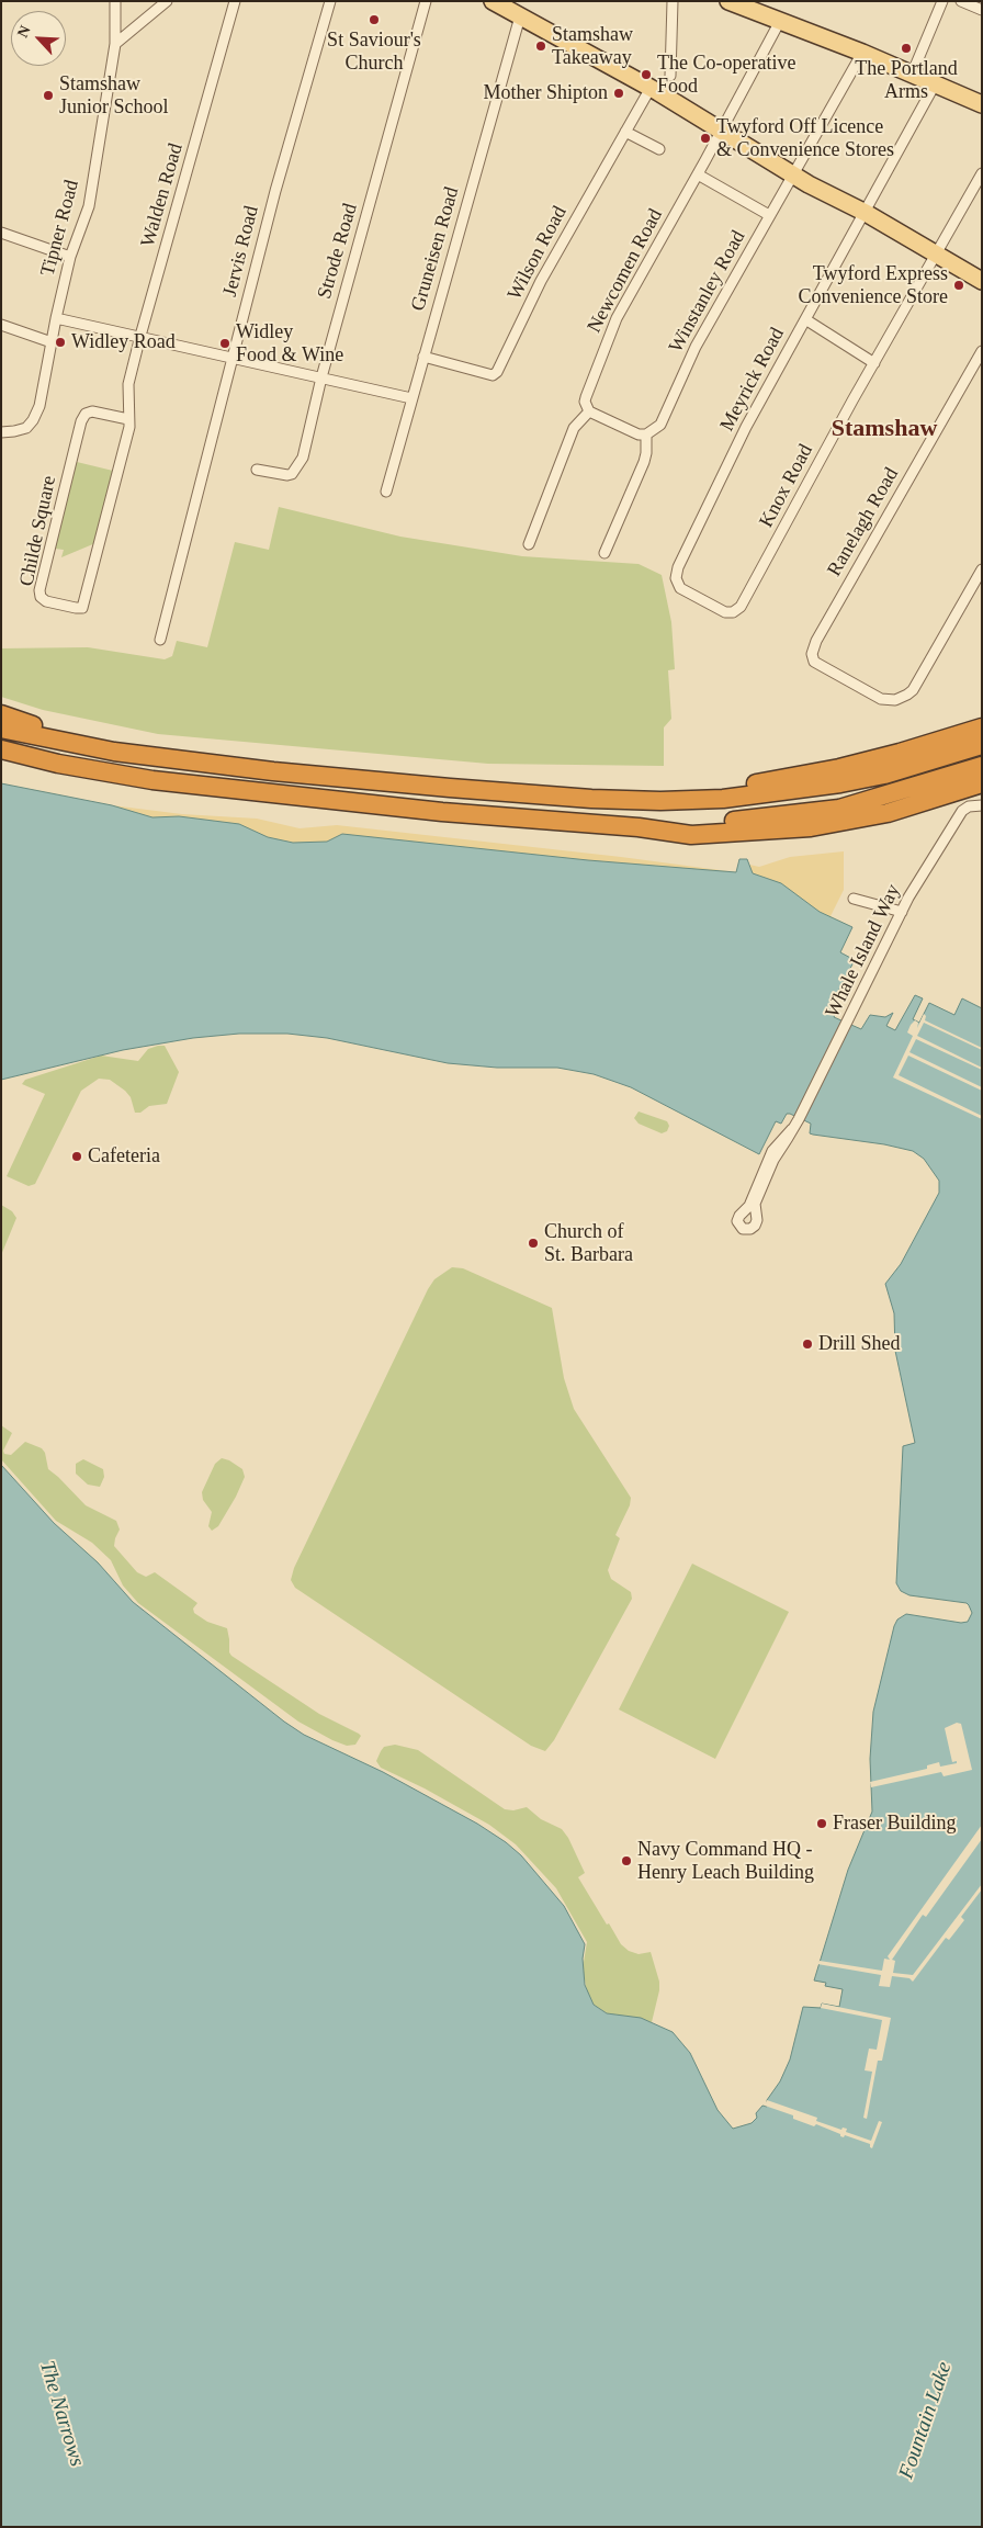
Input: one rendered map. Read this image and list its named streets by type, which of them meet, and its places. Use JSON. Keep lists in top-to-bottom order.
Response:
{
  "streets": {
    "street": [
      "Walden Road",
      "Tipner Road",
      "Gruneisen Road",
      "Jervis Road",
      "Strode Road",
      "Wilson Road",
      "Newcomen Road",
      "Winstanley Road",
      "Meyrick Road",
      "Knox Road",
      "Ranelagh Road",
      "Childe Square",
      "Whale Island Way"
    ]
  },
  "crossings": [
    ["Walden Road", "Childe Square"],
    ["Gruneisen Road", "Wilson Road"],
    ["Meyrick Road", "Knox Road"]
  ],
  "districts": ["Stamshaw"],
  "water": ["The Narrows", "Fountain Lake"],
  "places": [
    "St Saviour's Church",
    "Stamshaw Takeaway",
    "The Portland Arms",
    "The Co-operative Food",
    "Mother Shipton",
    "Stamshaw Junior School",
    "Twyford Off Licence & Convenience Stores",
    "Twyford Express Convenience Store",
    "Widley Road",
    "Widley Food & Wine",
    "Cafeteria",
    "Church of St. Barbara",
    "Drill Shed",
    "Fraser Building",
    "Navy Command HQ - Henry Leach Building"
  ],
  "north": "top left"
}
